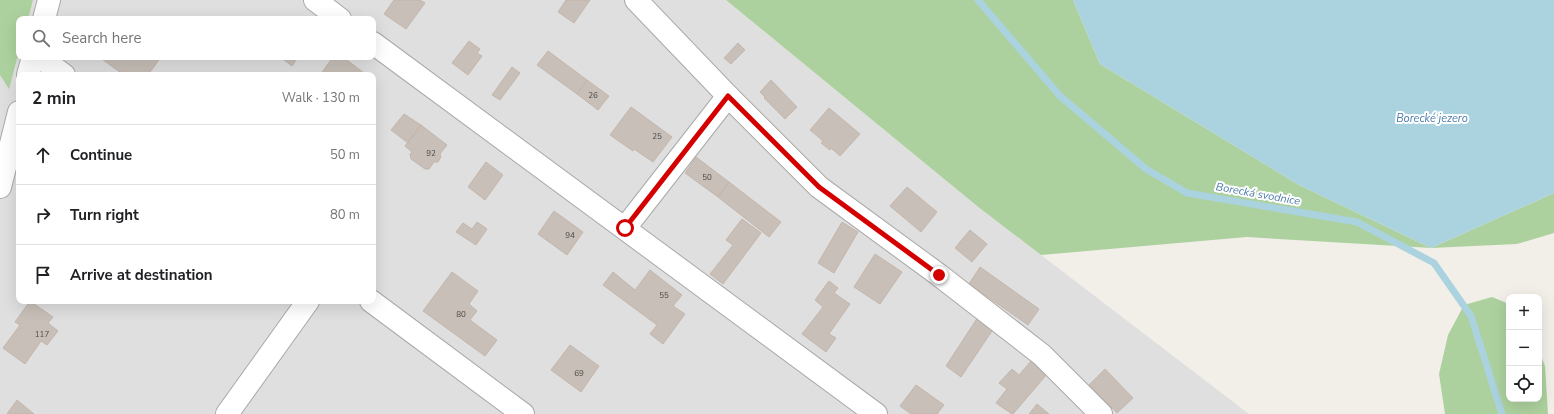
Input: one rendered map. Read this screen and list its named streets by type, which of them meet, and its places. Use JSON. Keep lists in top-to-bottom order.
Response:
{
  "water": ["Borecké jezero", "Borecká svodnice"],
  "house_numbers": [
    "26",
    "25",
    "92",
    "50",
    "94",
    "55",
    "80",
    "117",
    "69"
  ],
  "page": {
    "search": "Search here",
    "heading": ["2 min", "Walk · 130 m"],
    "list": [
      ["Continue", "50 m"],
      ["Turn right", "80 m"],
      "Arrive at destination"
    ],
    "map_buttons": ["+", "−"]
  }
}
